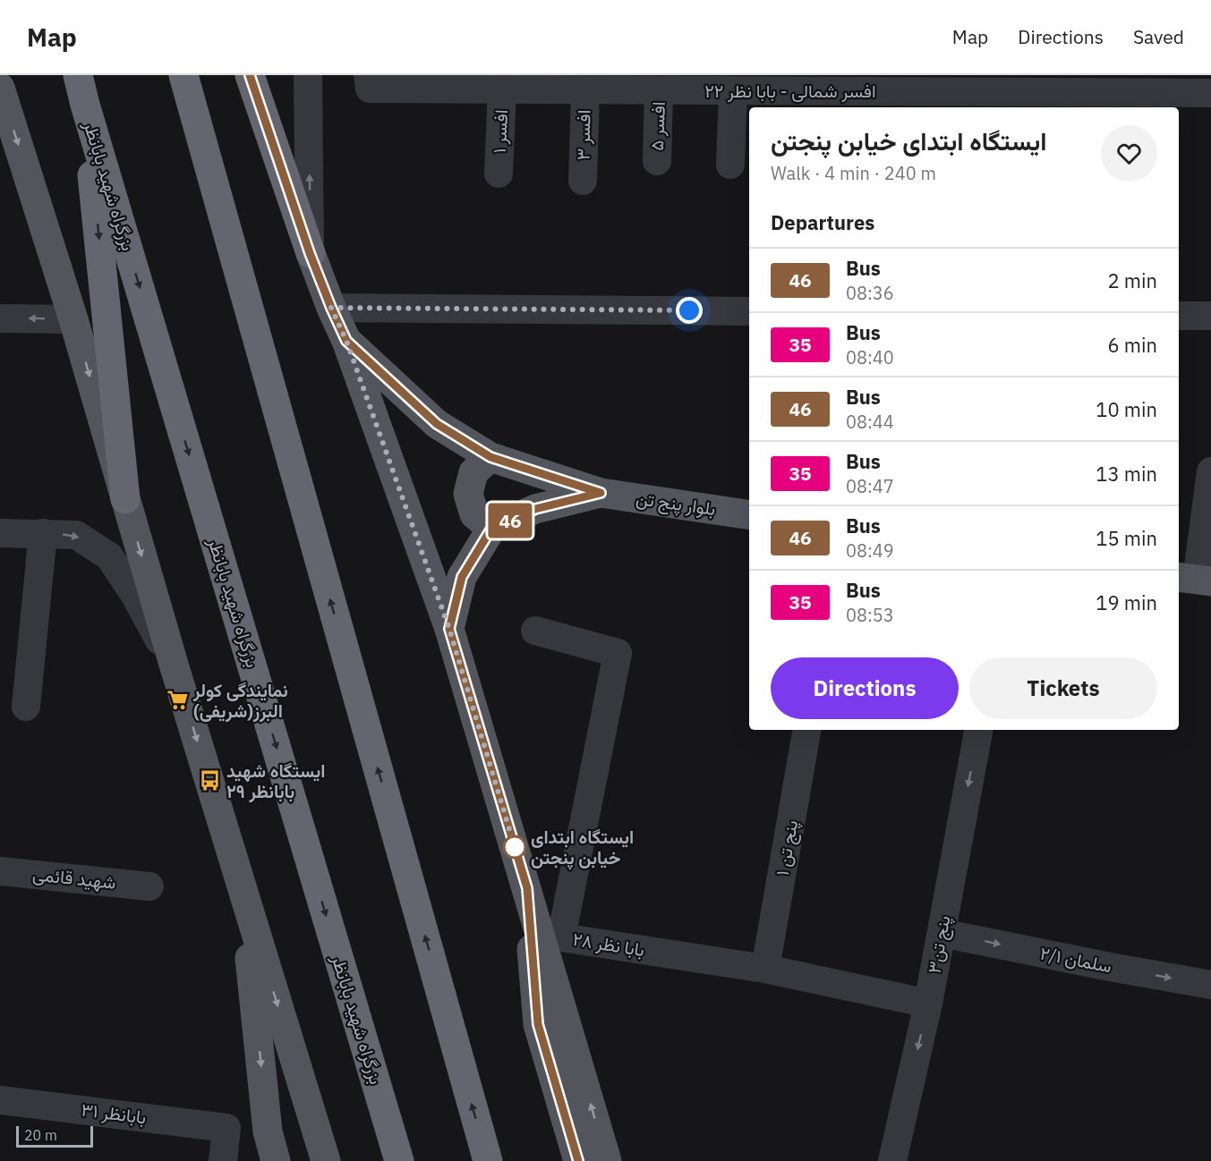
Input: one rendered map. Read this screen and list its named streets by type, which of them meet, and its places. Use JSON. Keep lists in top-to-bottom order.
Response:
{
  "streets": {
    "highway": ["بزرگراه شهید بابانظر"],
    "main road": ["بلوار پنج تن"],
    "street": [
      "افسر شمالی - بابا نظر ۲۲",
      "افسر ۵",
      "افسر ۱",
      "افسر ۳",
      "پنج تن ۱",
      "شهید قائمی",
      "بابا نظر ۲۸",
      "پنج تن۳",
      "سلمان ۲/۱",
      "بابانظر ۳۱"
    ]
  },
  "crossings": [
    ["افسر شمالی - بابا نظر ۲۲", "افسر ۵"],
    ["افسر شمالی - بابا نظر ۲۲", "افسر ۱"],
    ["افسر شمالی - بابا نظر ۲۲", "افسر ۳"],
    ["پنج تن ۱", "بابا نظر ۲۸"],
    ["بابا نظر ۲۸", "پنج تن۳"],
    ["پنج تن۳", "سلمان ۲/۱"]
  ],
  "one_way": ["پنج تن۳", "سلمان ۲/۱"],
  "places": {
    "supermarket": ["نمایندگی کولر البرز(شریفی)"],
    "bus stop": ["ایستگاه شهید بابانظر ۲۹"],
    "other": ["ایستگاه ابتدای خیابن پنجتن"]
  },
  "lines": ["bus line 46"],
  "scale_bar": "20 m",
  "page": {
    "header": "Map",
    "nav": ["Map", "Directions", "Saved"],
    "on_map": "46",
    "heading": [
      ["ایستگاه ابتدای خیابن پنجتن", "Walk · 4 min · 240 m"],
      "Departures"
    ],
    "list": [
      {
        "mark": "46",
        "name": "Bus",
        "note": "08:36",
        "value": "2 min"
      },
      {
        "mark": "35",
        "name": "Bus",
        "note": "08:40",
        "value": "6 min"
      },
      {
        "mark": "46",
        "name": "Bus",
        "note": "08:44",
        "value": "10 min"
      },
      {
        "mark": "35",
        "name": "Bus",
        "note": "08:47",
        "value": "13 min"
      },
      {
        "mark": "46",
        "name": "Bus",
        "note": "08:49",
        "value": "15 min"
      },
      {
        "mark": "35",
        "name": "Bus",
        "note": "08:53",
        "value": "19 min"
      }
    ],
    "buttons": ["Directions", "Tickets"],
    "scale": "20 m"
  }
}
